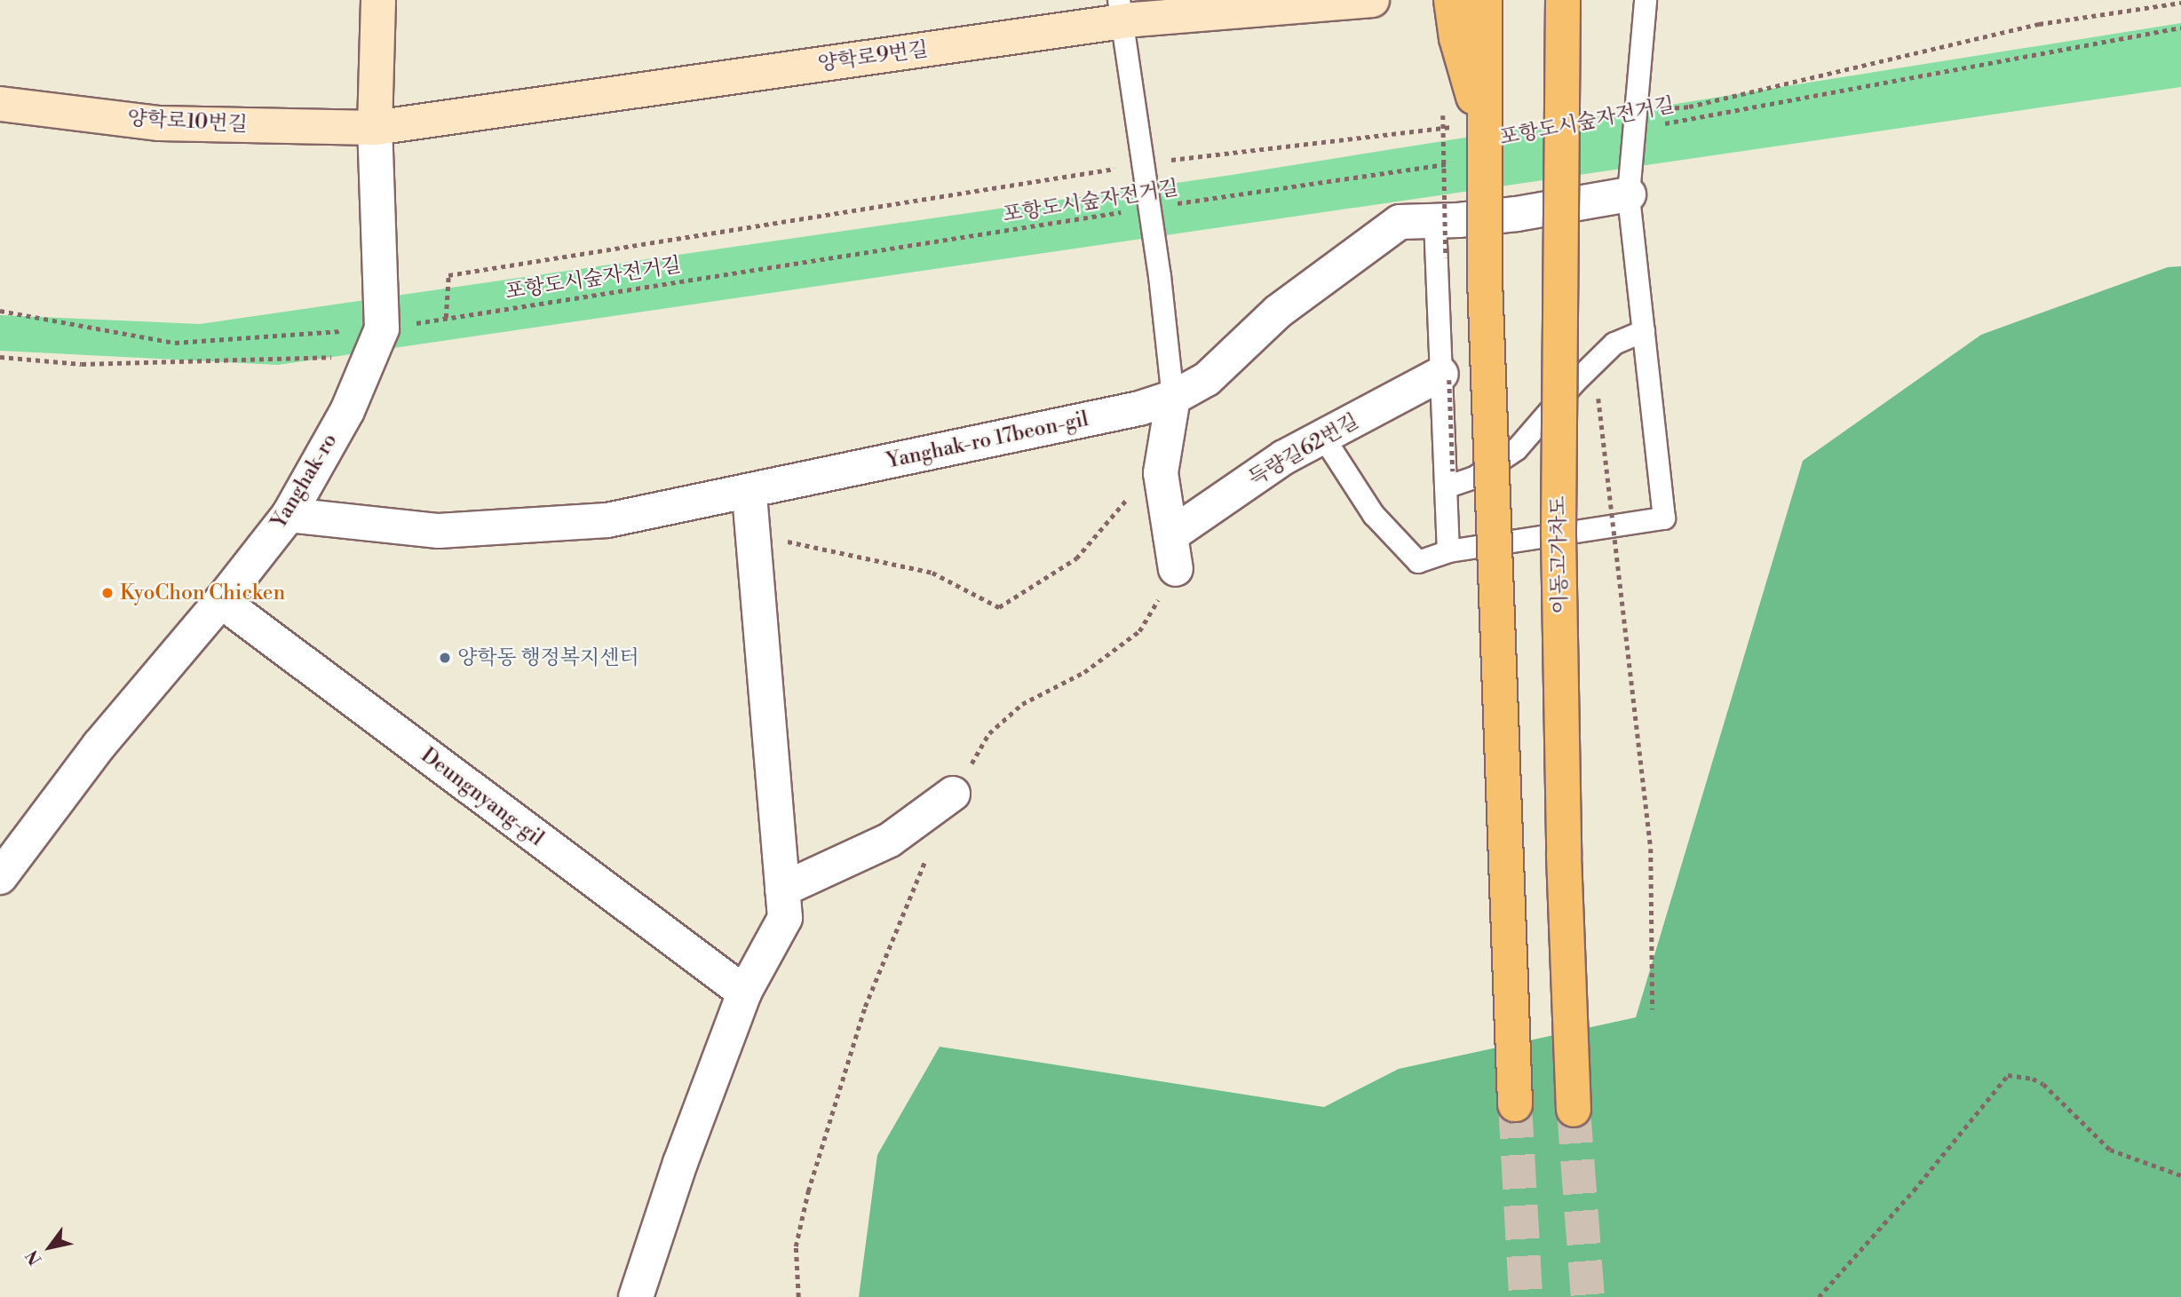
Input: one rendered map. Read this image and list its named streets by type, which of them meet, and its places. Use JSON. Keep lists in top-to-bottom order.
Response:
{
  "streets": {
    "main road": [
      "양학로9번길",
      "양학로10번길",
      "Yanghak-ro",
      "이동고가차도"
    ],
    "street": ["Yanghak-ro 17beon-gil", "득량길62번길", "Deungnyang-gil"],
    "path": ["포항도시숲자전거길"]
  },
  "crossings": [
    ["양학로9번길", "양학로10번길"],
    ["양학로9번길", "Yanghak-ro"],
    ["양학로10번길", "Yanghak-ro"],
    ["포항도시숲자전거길", "Yanghak-ro"],
    ["Yanghak-ro 17beon-gil", "Yanghak-ro"],
    ["Yanghak-ro", "Deungnyang-gil"]
  ],
  "places": ["KyoChon Chicken", "양학동 행정복지센터"],
  "north": "bottom left"
}
